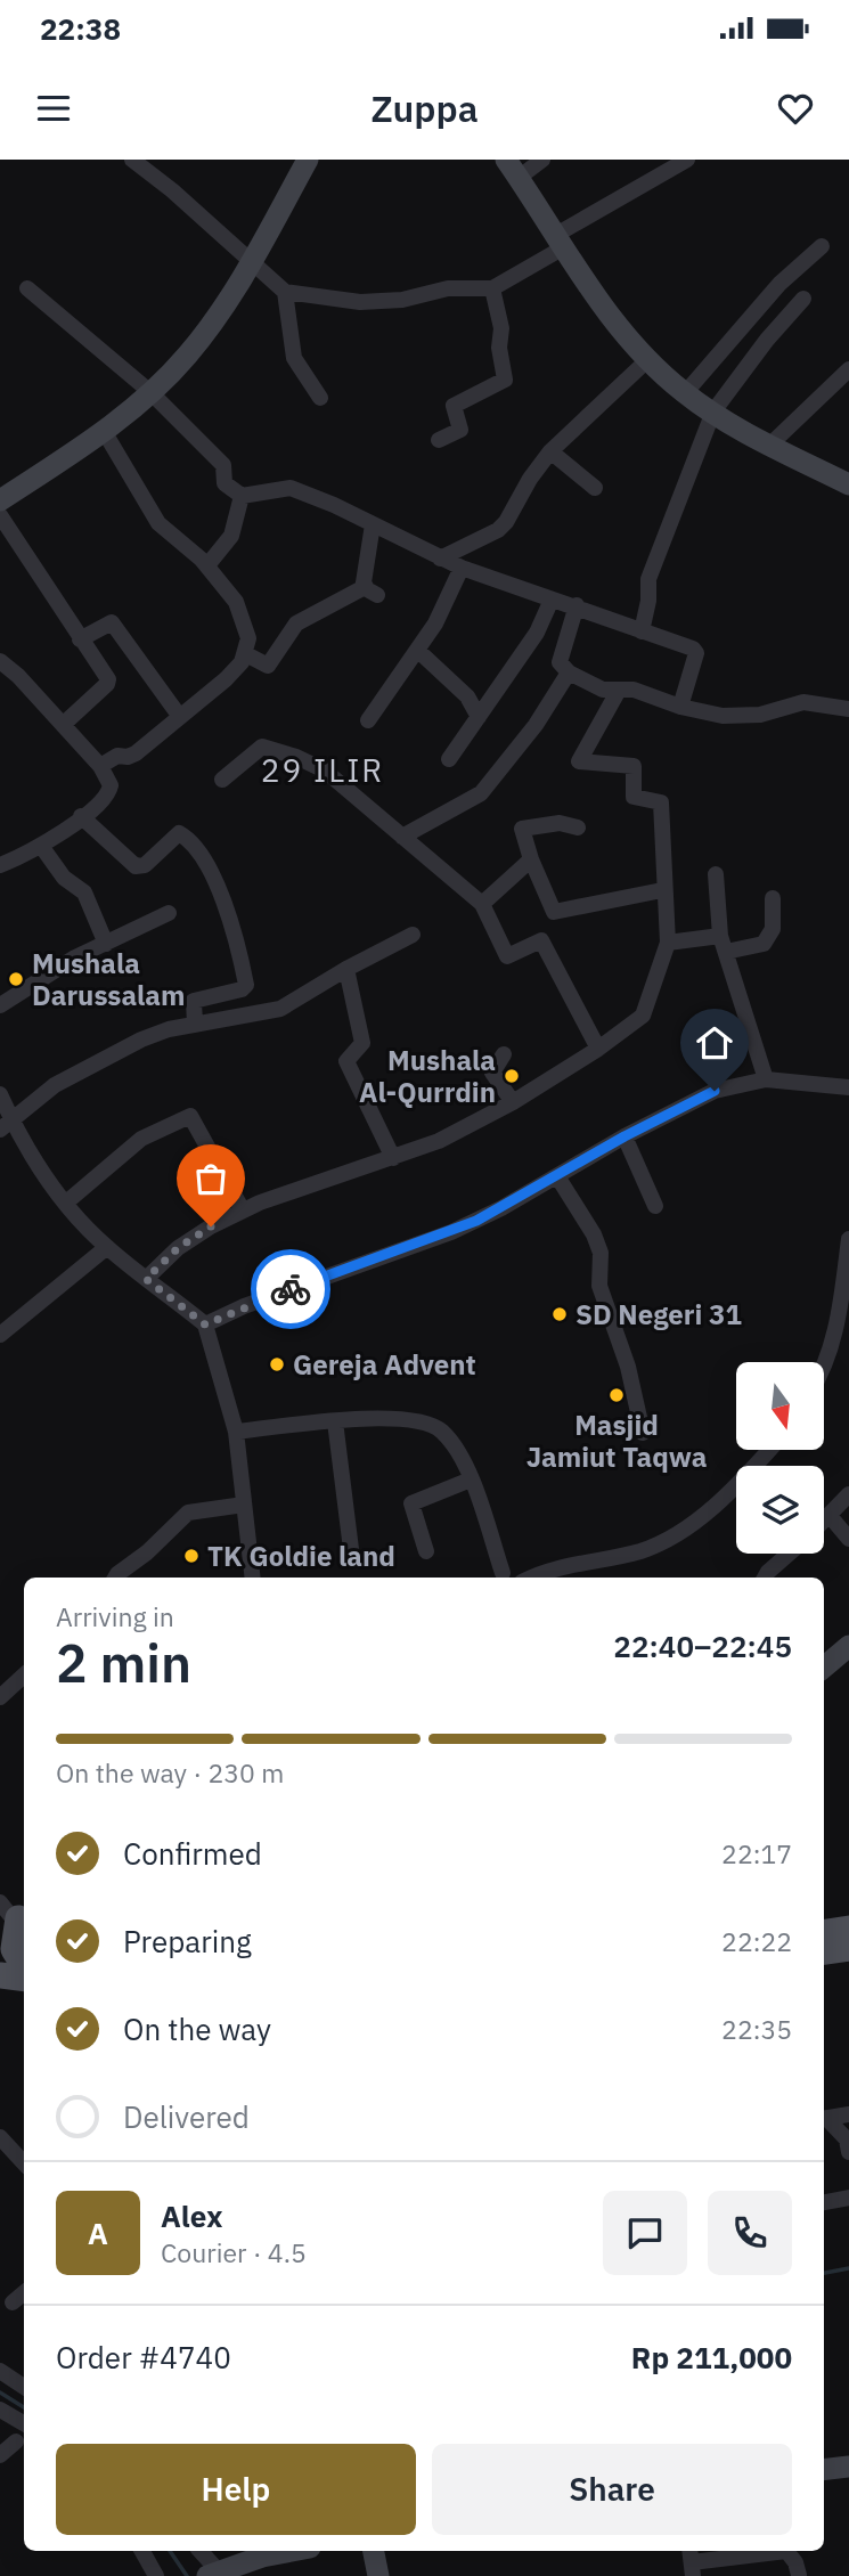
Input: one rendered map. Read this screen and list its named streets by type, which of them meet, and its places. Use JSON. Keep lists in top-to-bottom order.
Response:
{
  "districts": ["29 ILIR"],
  "places": [
    "Mushala Darussalam",
    "Mushala Al-Qurrdin",
    "SD Negeri 31",
    "Gereja Advent",
    "Masjid Jamiut Taqwa",
    "TK Goldie land"
  ],
  "north": "bottom",
  "page": {
    "status": "22:38",
    "header": "Zuppa",
    "heading": ["2 min", "Arriving in", "22:40–22:45"],
    "panel": [
      "Alex",
      "Courier · 4.5",
      "Order #4740",
      "Rp 211,000"
    ],
    "bar": "On the way · 230 m",
    "list": [
      ["Confirmed", "22:17"],
      ["Preparing", "22:22"],
      ["On the way", "22:35"],
      "Delivered"
    ],
    "round": "A",
    "buttons": ["Help", "Share"]
  }
}
